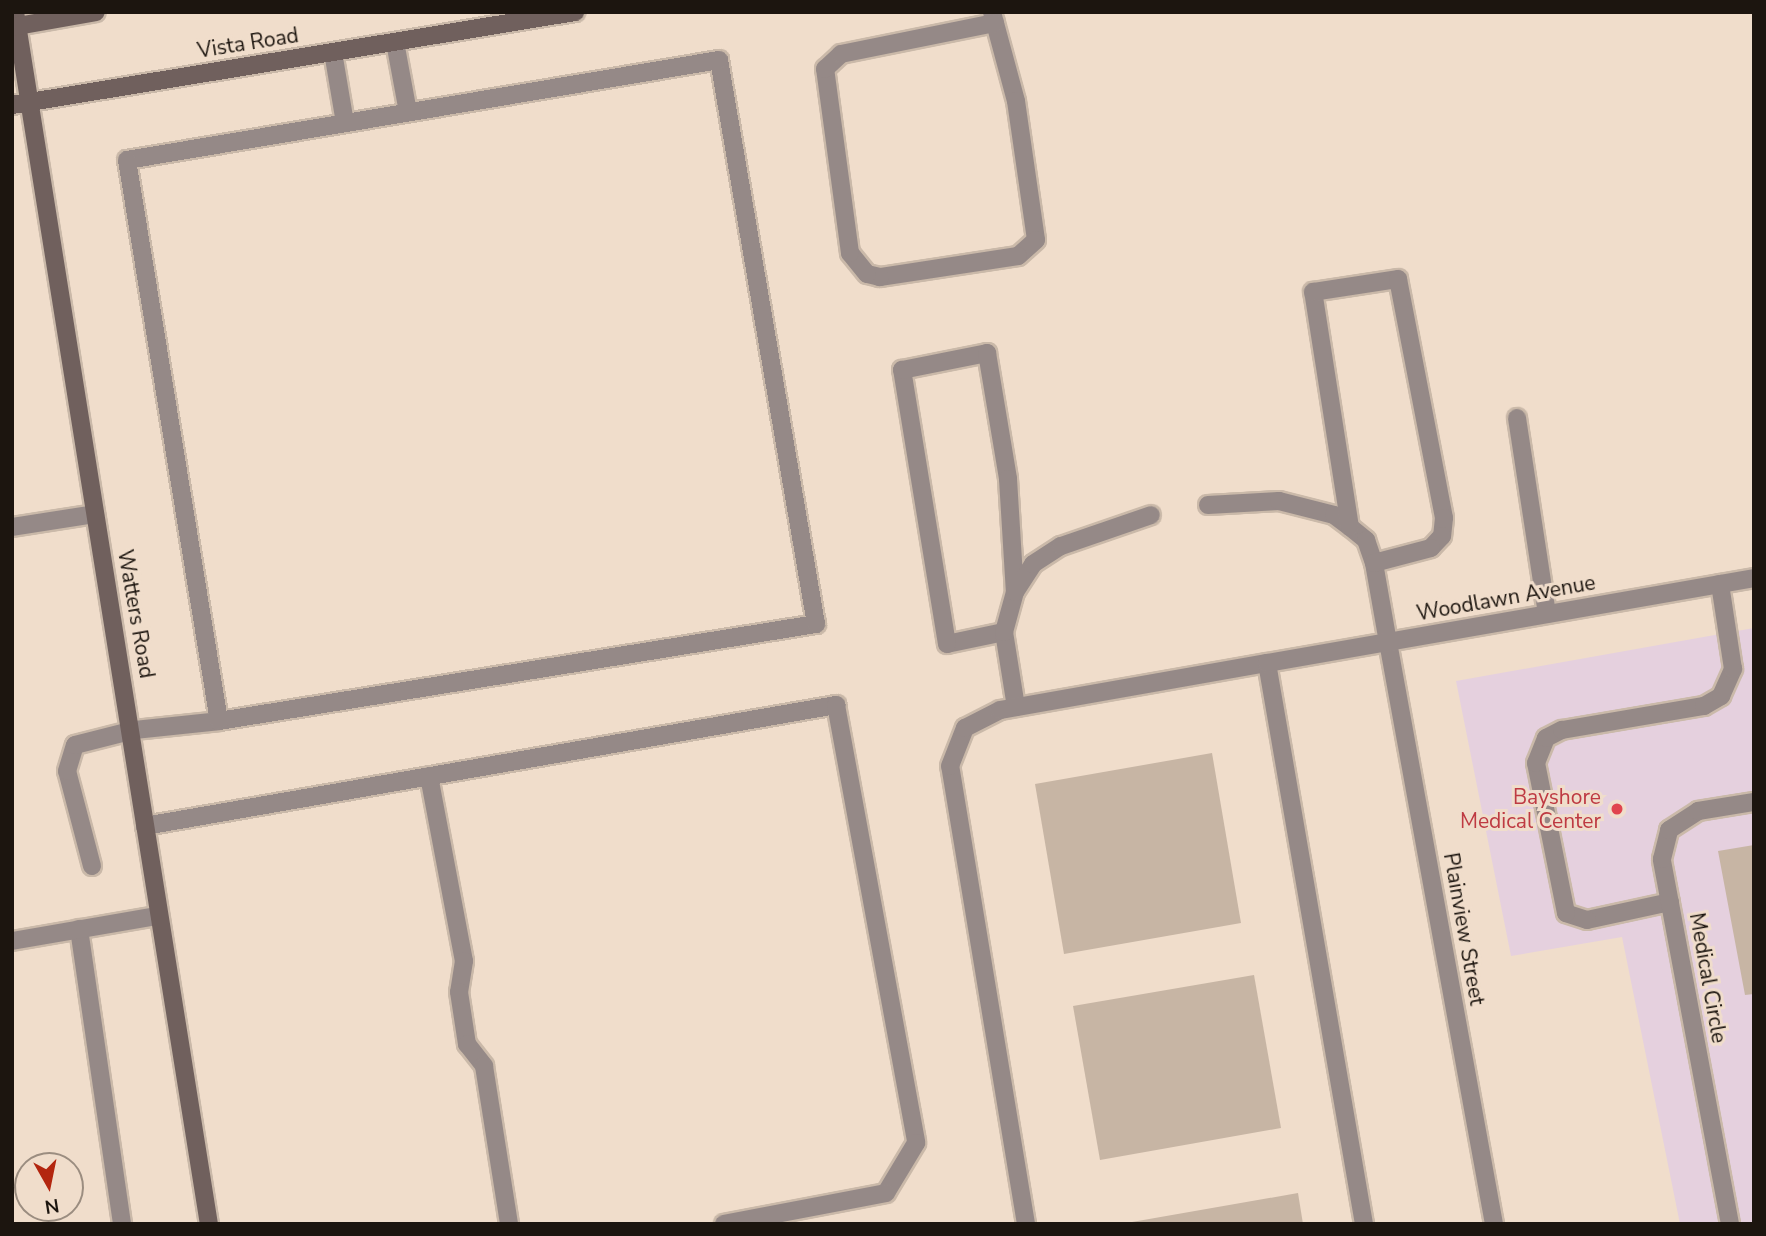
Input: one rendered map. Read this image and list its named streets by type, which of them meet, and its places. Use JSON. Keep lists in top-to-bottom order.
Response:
{
  "streets": {
    "street": [
      "Vista Road",
      "Woodlawn Avenue",
      "Watters Road",
      "Plainview Street",
      "Medical Circle"
    ]
  },
  "crossings": [
    ["Vista Road", "Watters Road"],
    ["Woodlawn Avenue", "Plainview Street"]
  ],
  "places": ["Bayshore Medical Center"],
  "north": "bottom"
}
